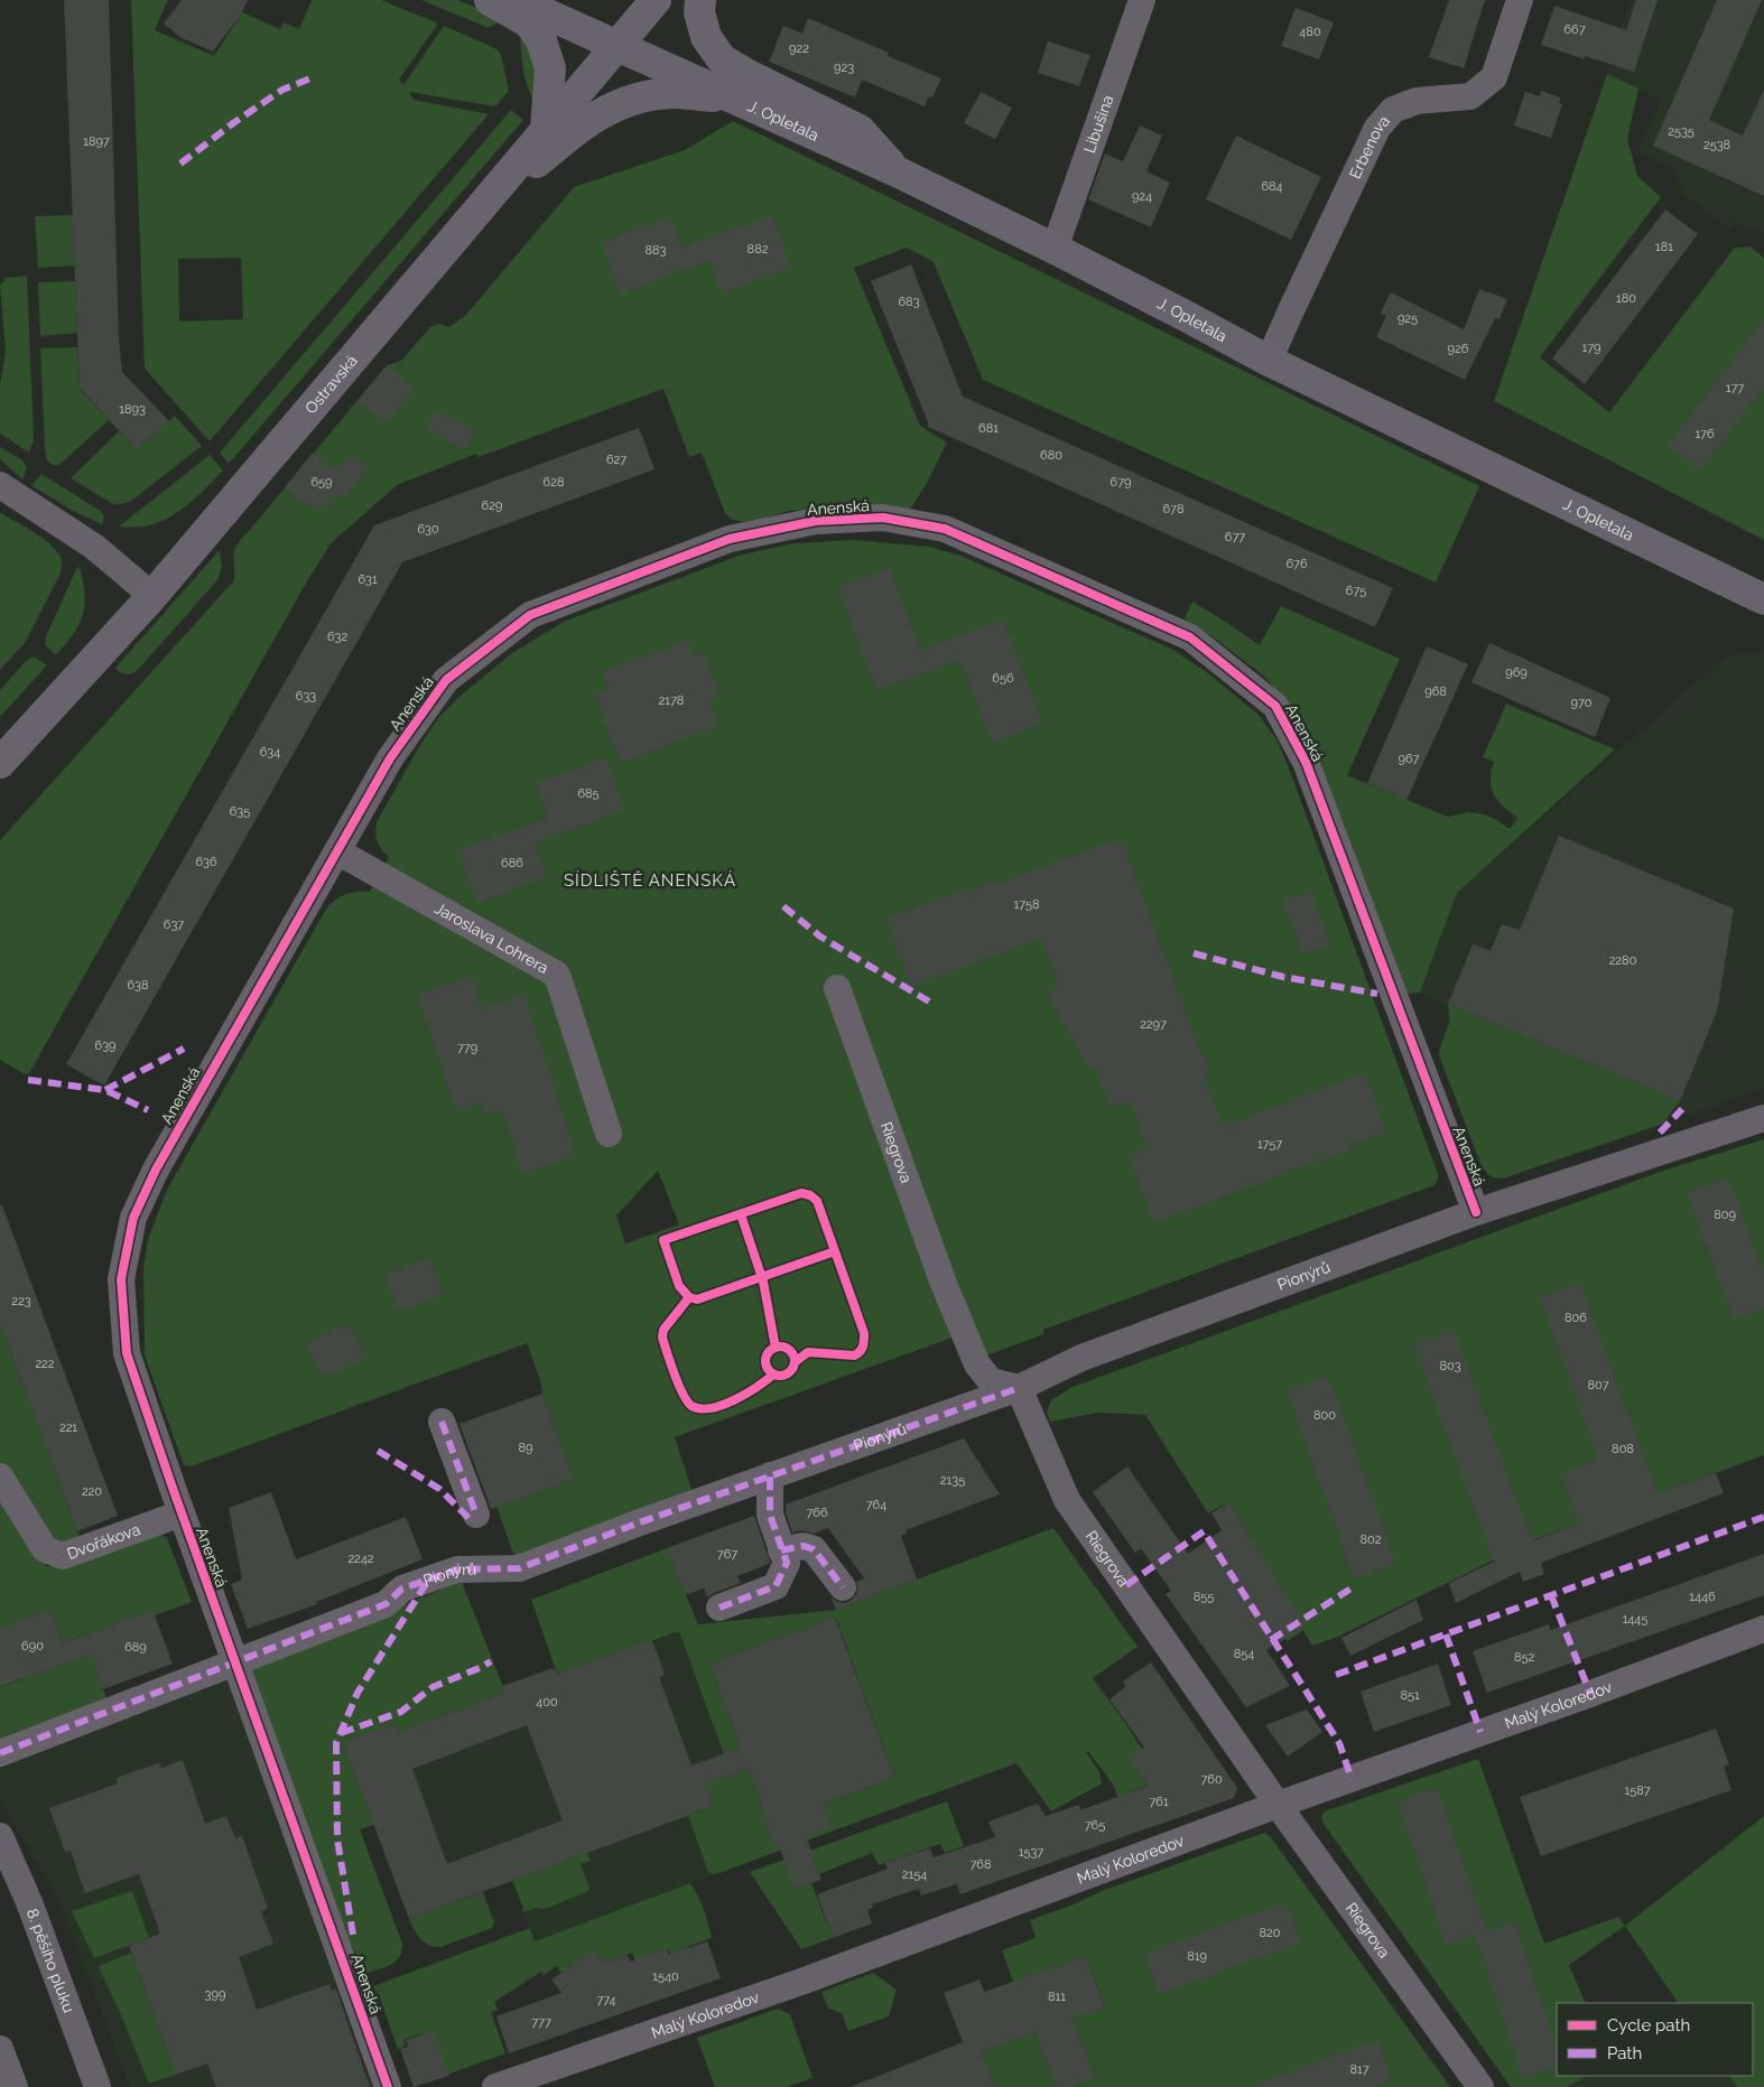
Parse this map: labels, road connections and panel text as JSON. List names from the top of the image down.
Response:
{
  "streets": {
    "main road": ["J. Opletala", "Ostravská"],
    "street": [
      "Libušina",
      "Erbenova",
      "Anenská",
      "Jaroslava Lohrera",
      "Riegrova",
      "Pionýrů",
      "Dvořákova",
      "Malý Koloredov",
      "8. pěšího pluku"
    ]
  },
  "crossings": [
    ["J. Opletala", "Libušina"],
    ["J. Opletala", "Erbenova"],
    ["J. Opletala", "Ostravská"],
    ["Anenská", "Jaroslava Lohrera"],
    ["Anenská", "Pionýrů"],
    ["Anenská", "Dvořákova"],
    ["Riegrova", "Pionýrů"],
    ["Riegrova", "Malý Koloredov"]
  ],
  "districts": ["SÍDLIŠTĚ ANENSKÁ"],
  "house_numbers": [
    "667",
    "480",
    "922",
    "923",
    "2535",
    "1897",
    "2538",
    "684",
    "924",
    "181",
    "882",
    "883",
    "180",
    "683",
    "925",
    "179",
    "926",
    "177",
    "1893",
    "681",
    "176",
    "680",
    "627",
    "659",
    "628",
    "679",
    "629",
    "678",
    "630",
    "677",
    "676",
    "631",
    "675",
    "632",
    "969",
    "656",
    "968",
    "633",
    "2178",
    "970",
    "634",
    "967",
    "685",
    "635",
    "636",
    "686",
    "1758",
    "637",
    "2280",
    "638",
    "2297",
    "639",
    "779",
    "1757",
    "809",
    "223",
    "806",
    "222",
    "803",
    "807",
    "800",
    "221",
    "89",
    "808",
    "2135",
    "220",
    "764",
    "766",
    "802",
    "767",
    "2242",
    "855",
    "1446",
    "1445",
    "690",
    "689",
    "854",
    "852",
    "851",
    "400",
    "760",
    "1587",
    "761",
    "765",
    "1537",
    "768",
    "2154",
    "820",
    "819",
    "1540",
    "399",
    "811",
    "774",
    "777",
    "817"
  ],
  "legend": ["Cycle path", "Path"]
}
